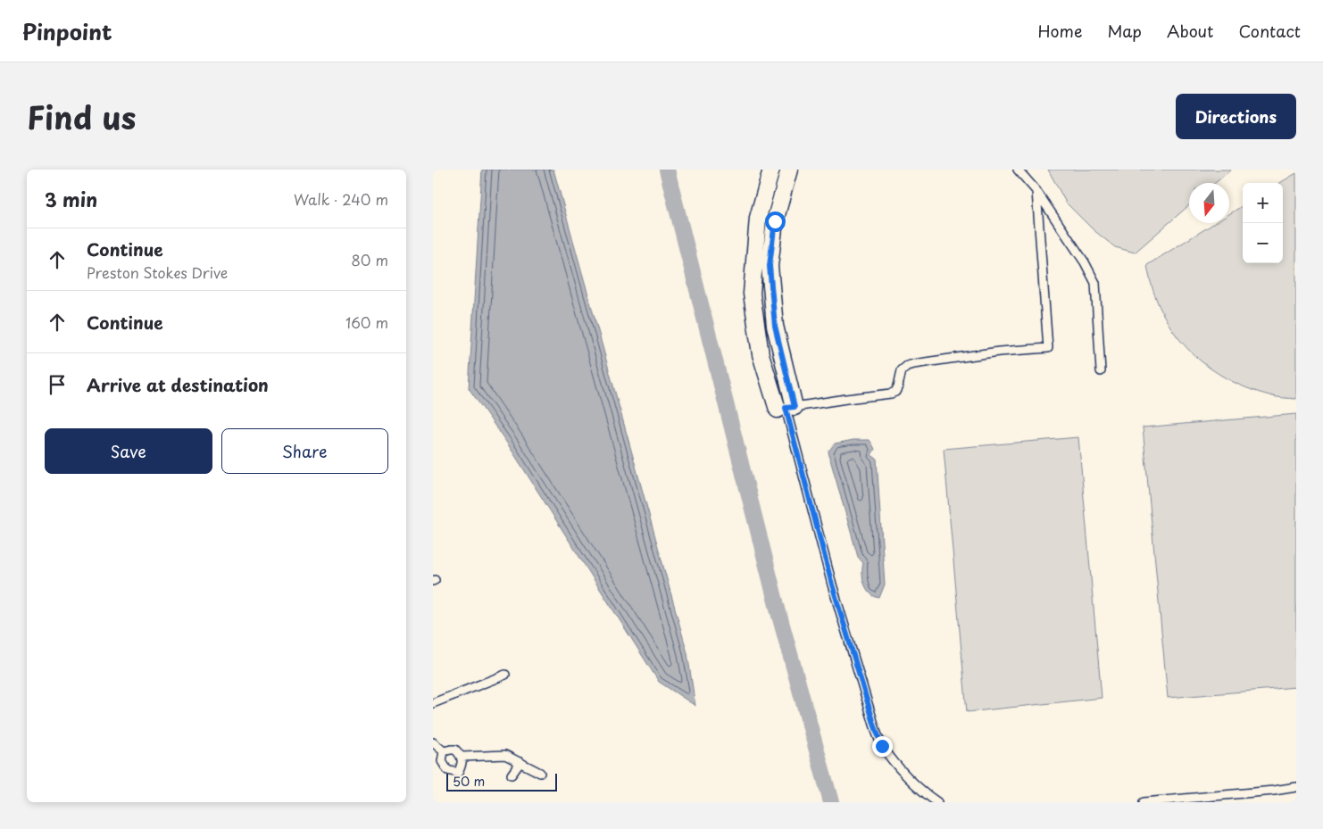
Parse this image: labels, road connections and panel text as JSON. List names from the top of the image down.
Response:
{
  "scale_bar": "50 m",
  "north": "bottom",
  "page": {
    "header": "Pinpoint",
    "nav": [
      "Home",
      "Map",
      "About",
      "Contact"
    ],
    "title": "Find us",
    "buttons": [
      "Directions",
      ["Save", "Share"]
    ],
    "heading": ["3 min", "Walk · 240 m"],
    "map_buttons": ["+", "−"],
    "list": [
      ["Continue", "Preston Stokes Drive", "80 m"],
      ["Continue", "160 m"],
      "Arrive at destination"
    ],
    "scale": "50 m"
  }
}
